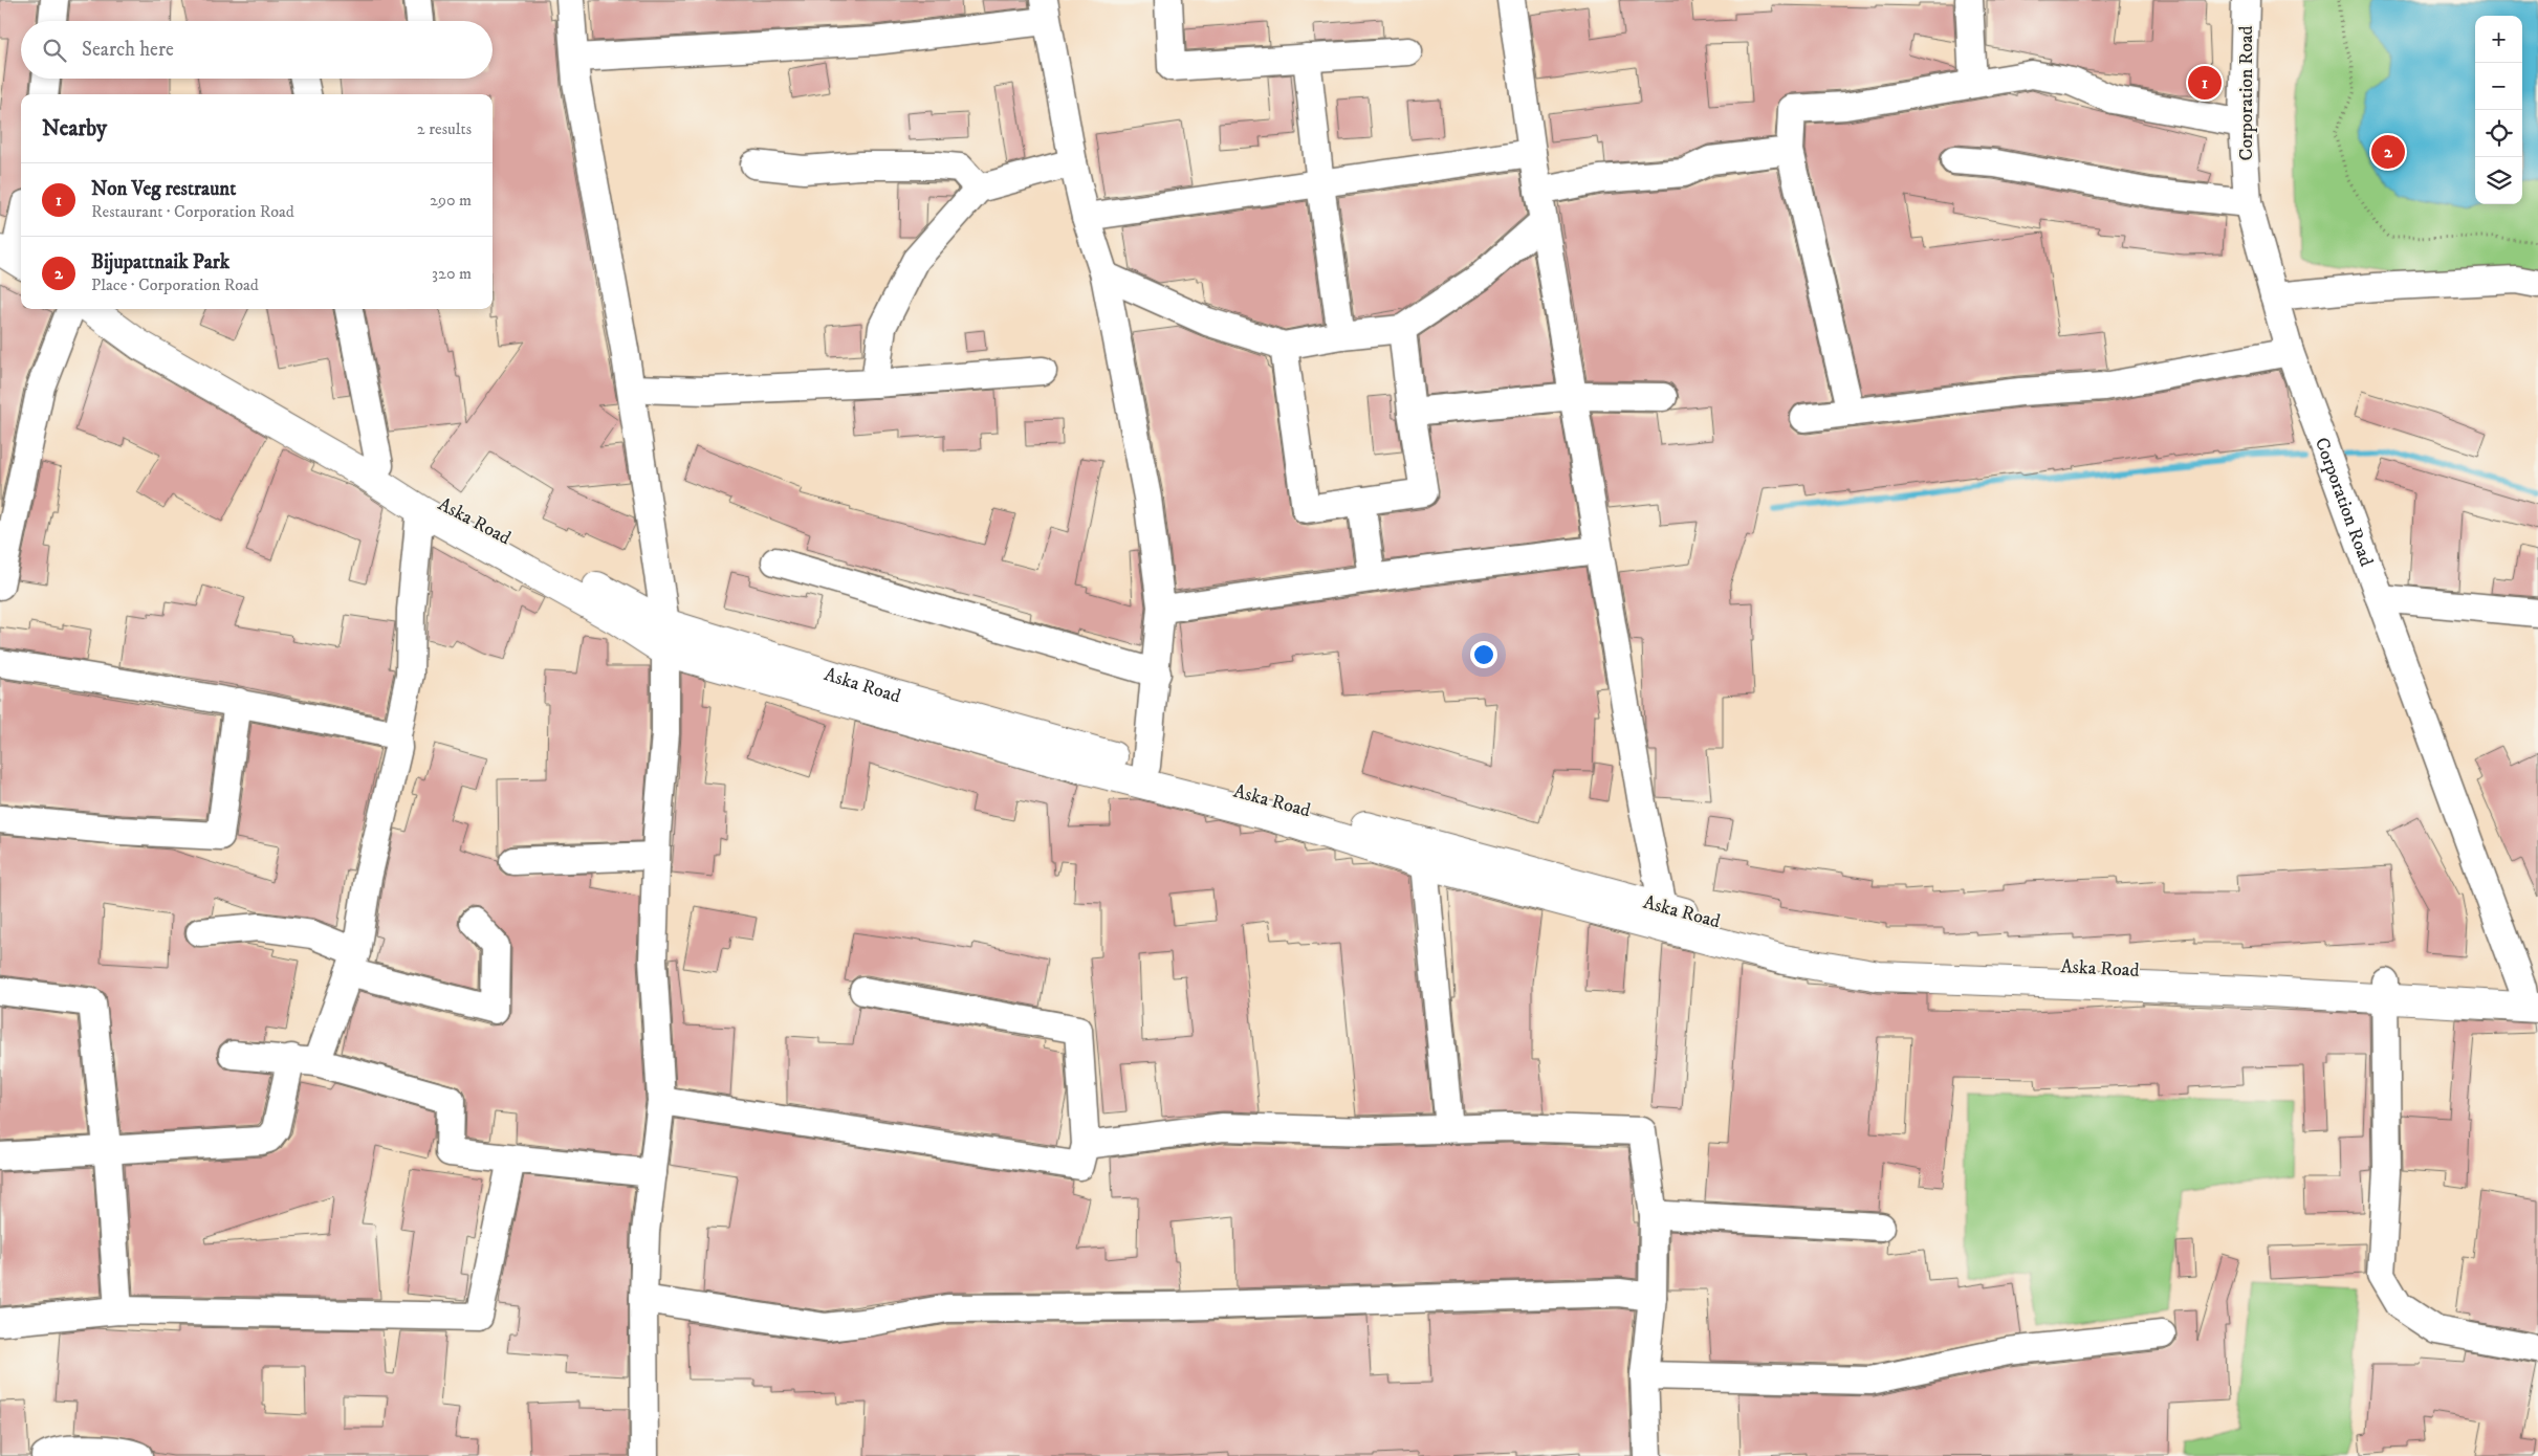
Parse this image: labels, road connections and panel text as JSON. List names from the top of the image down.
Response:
{
  "streets": {
    "highway": ["Aska Road"],
    "street": ["Corporation Road"]
  },
  "crossings": [
    ["Corporation Road", "Aska Road"]
  ],
  "page": {
    "map_buttons": ["+", "−"],
    "search": "Search here",
    "pins": ["1", "2"],
    "heading": ["Nearby", "2 results"],
    "list": [
      {
        "mark": "1",
        "name": "Non Veg restraunt",
        "note": "Restaurant · Corporation Road",
        "value": "290 m"
      },
      {
        "mark": "2",
        "name": "Bijupattnaik Park",
        "note": "Place · Corporation Road",
        "value": "320 m"
      }
    ]
  }
}
